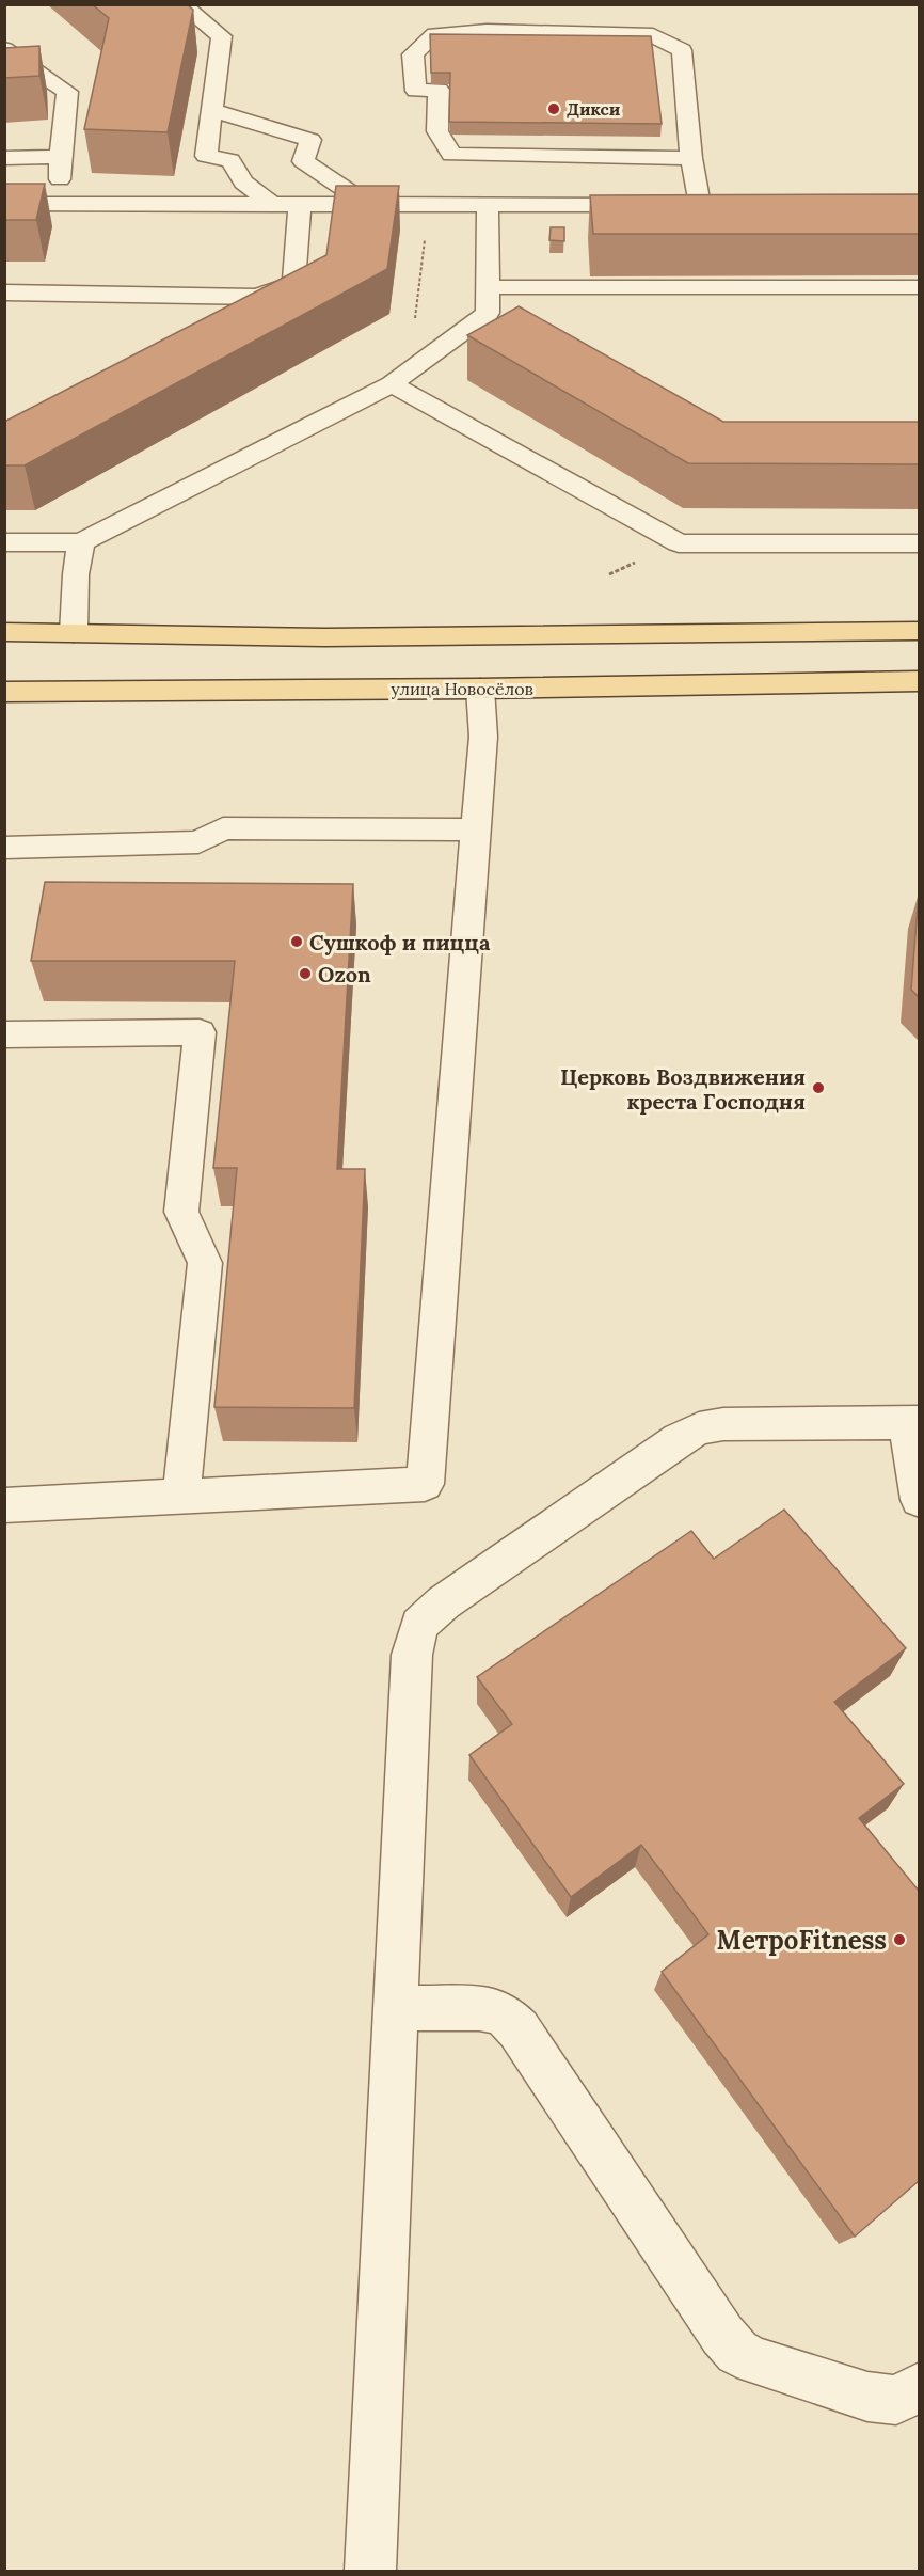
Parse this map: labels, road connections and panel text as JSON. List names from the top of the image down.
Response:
{
  "streets": {
    "main road": ["улица Новосёлов"]
  },
  "places": [
    "Дикси",
    "Сушкоф и пицца",
    "Ozon",
    "Церковь Воздвижения креста Господня",
    "МетроFitness"
  ]
}
